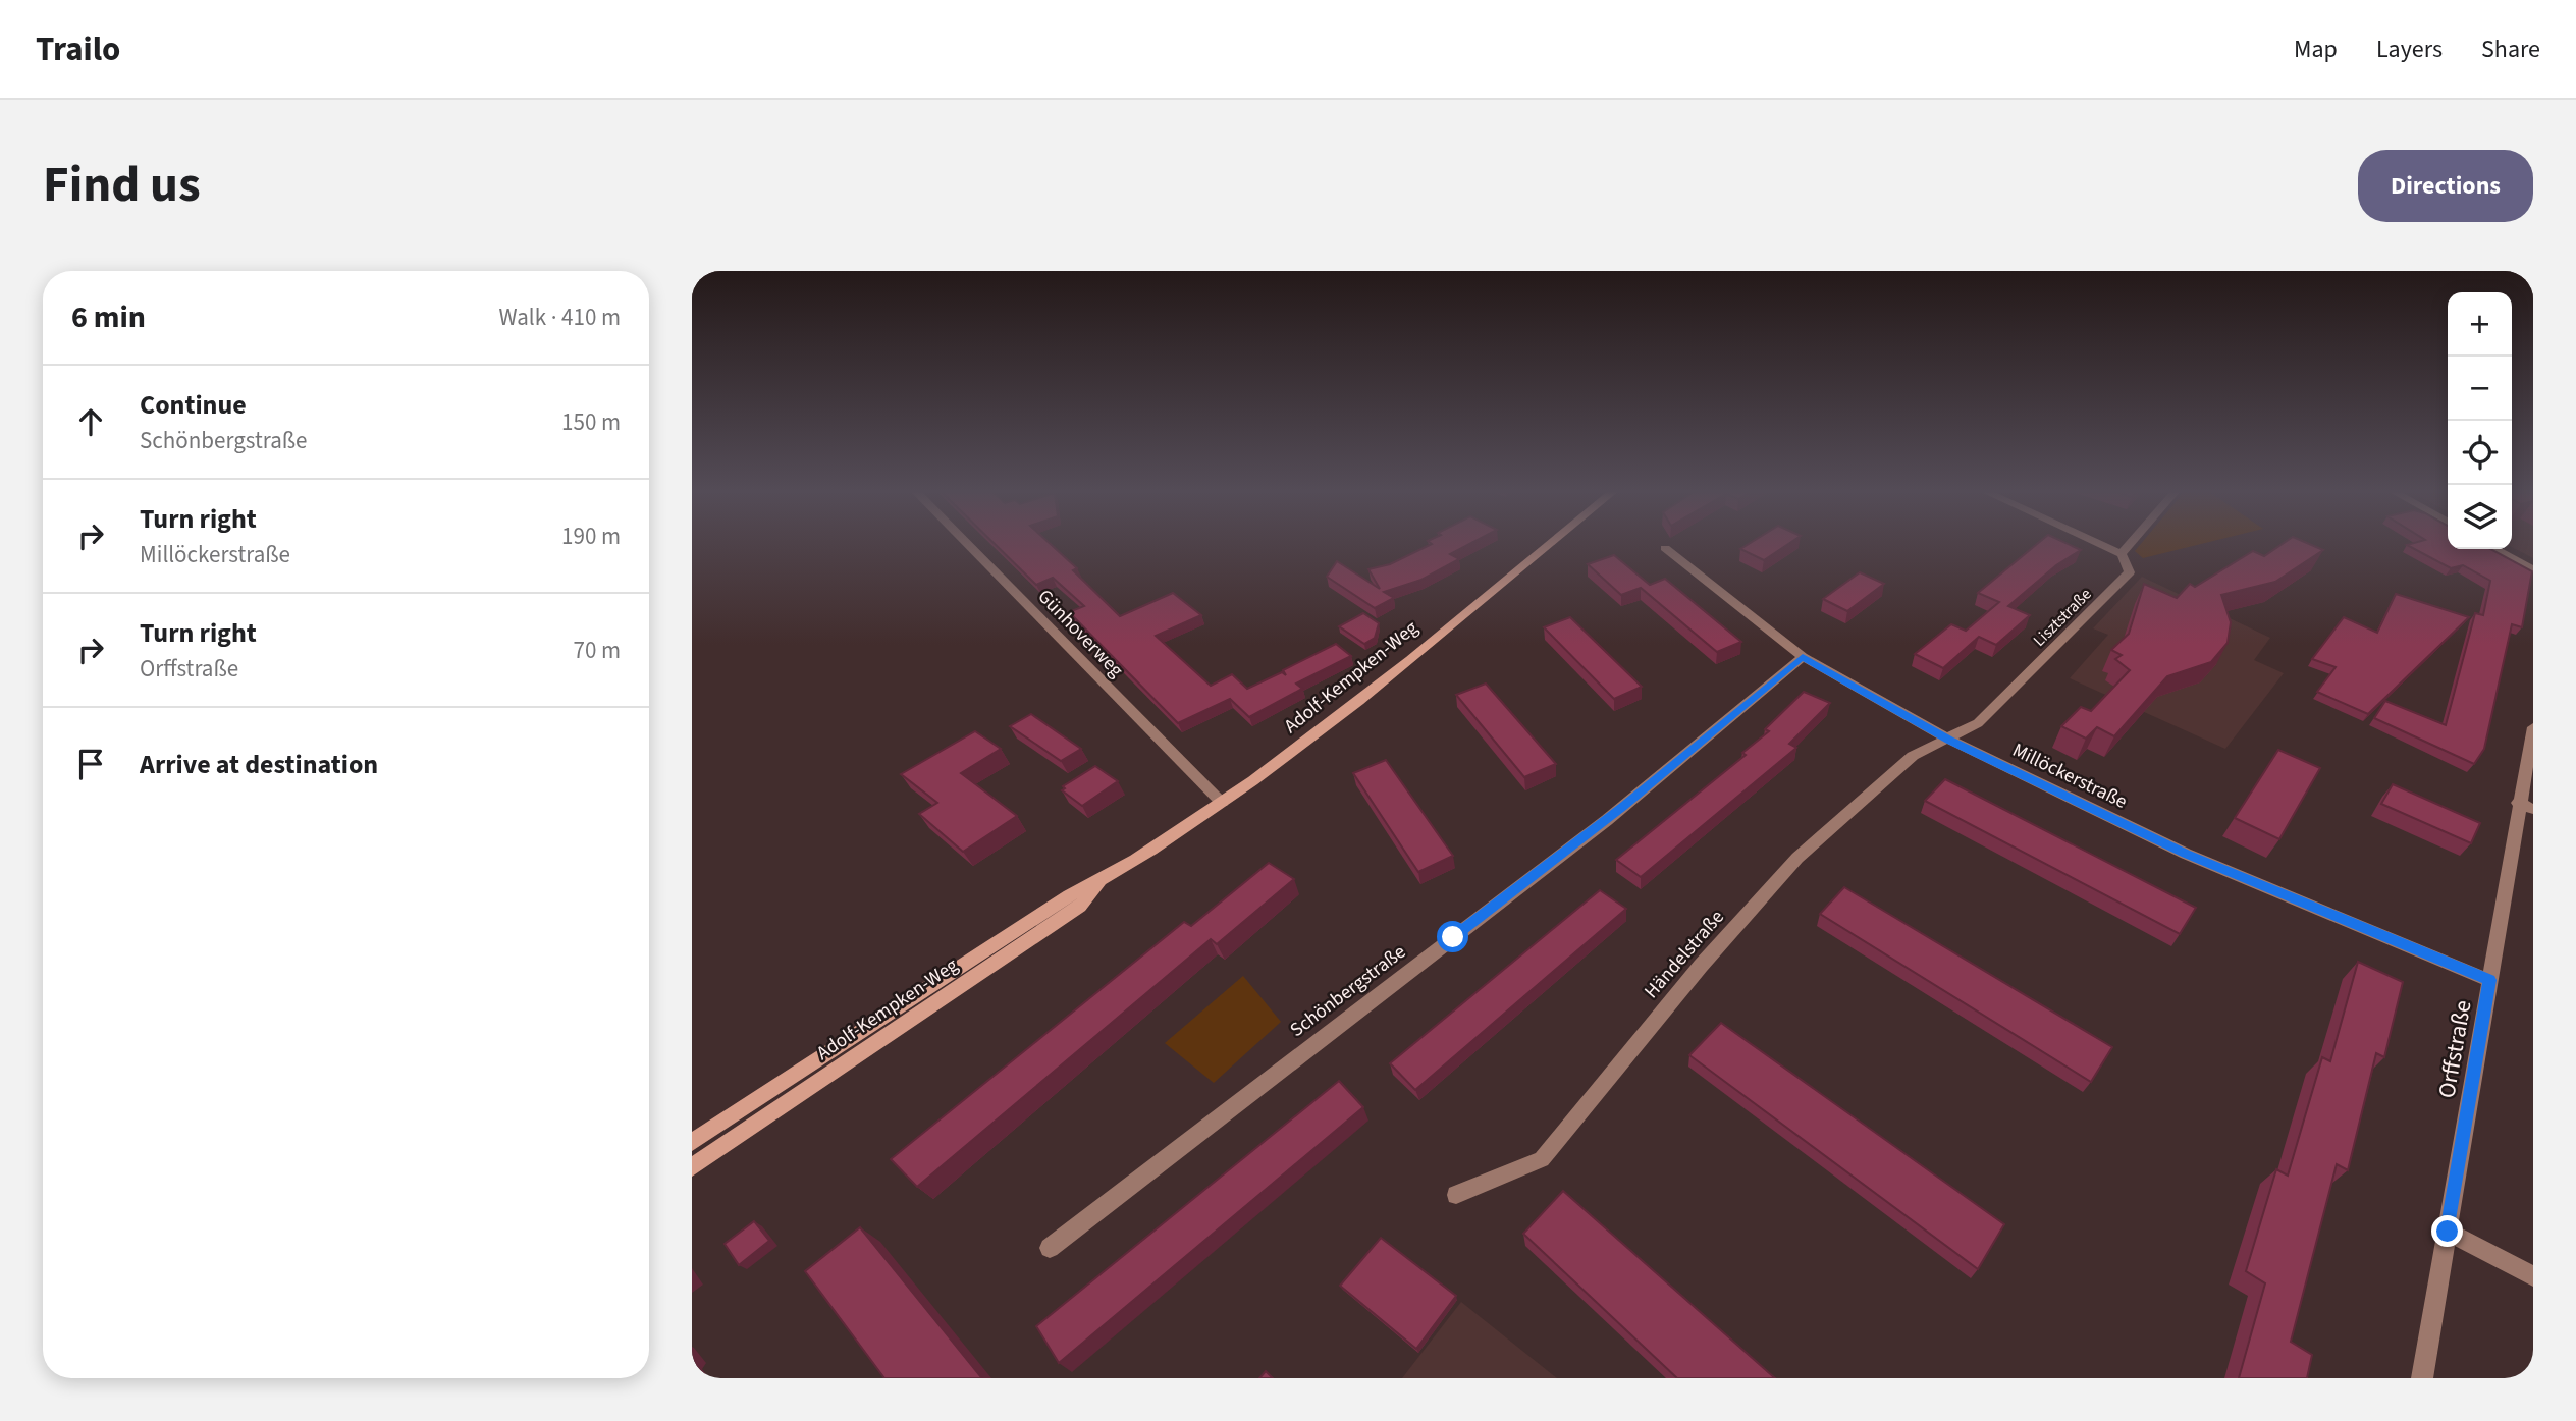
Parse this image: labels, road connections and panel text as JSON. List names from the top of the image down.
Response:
{
  "streets": {
    "main road": ["Adolf-Kempken-Weg"],
    "street": [
      "Lisztstraße",
      "Günhoverweg",
      "Millöckerstraße",
      "Händelstraße",
      "Schönbergstraße",
      "Orffstraße"
    ]
  },
  "crossings": [
    ["Lisztstraße", "Millöckerstraße"],
    ["Lisztstraße", "Händelstraße"],
    ["Günhoverweg", "Adolf-Kempken-Weg"],
    ["Millöckerstraße", "Händelstraße"],
    ["Millöckerstraße", "Schönbergstraße"],
    ["Millöckerstraße", "Orffstraße"]
  ],
  "page": {
    "header": "Trailo",
    "nav": ["Map", "Layers", "Share"],
    "title": "Find us",
    "buttons": "Directions",
    "heading": ["6 min", "Walk · 410 m"],
    "map_buttons": ["+", "−"],
    "list": [
      ["Continue", "Schönbergstraße", "150 m"],
      ["Turn right", "Millöckerstraße", "190 m"],
      ["Turn right", "Orffstraße", "70 m"],
      "Arrive at destination"
    ]
  }
}
